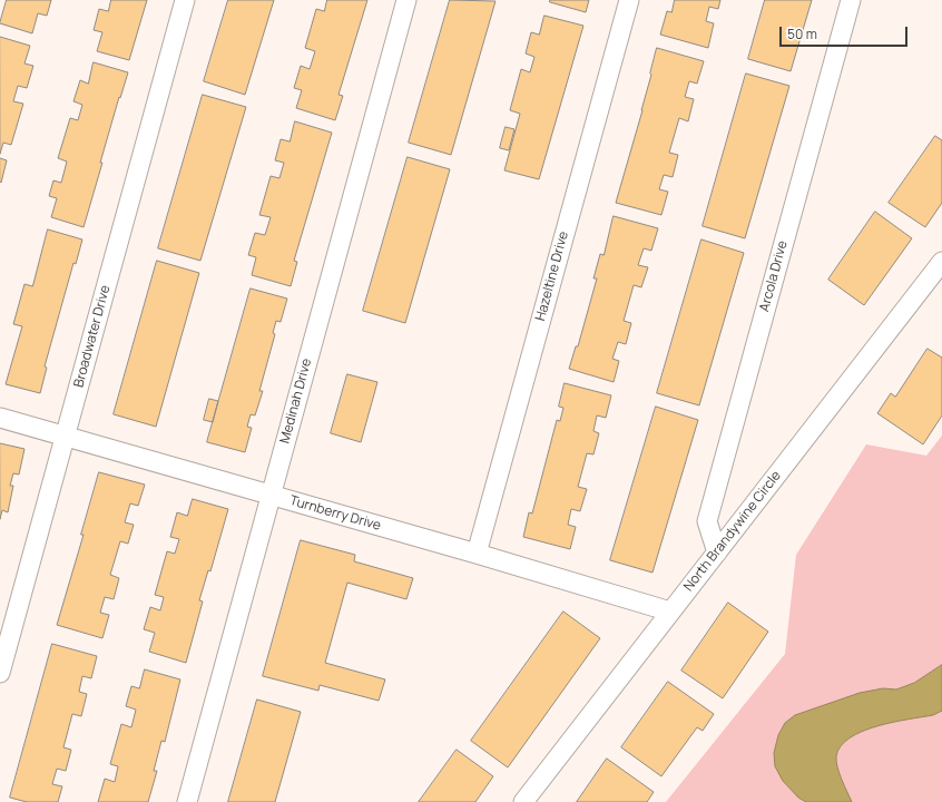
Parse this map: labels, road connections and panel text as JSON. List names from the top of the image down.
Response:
{
  "streets": {
    "street": [
      "Hazeltine Drive",
      "Arcola Drive",
      "Broadwater Drive",
      "Medinah Drive",
      "Turnberry Drive",
      "North Brandywine Circle"
    ]
  },
  "crossings": [
    ["Hazeltine Drive", "Turnberry Drive"],
    ["Arcola Drive", "North Brandywine Circle"],
    ["Broadwater Drive", "Turnberry Drive"],
    ["Medinah Drive", "Turnberry Drive"],
    ["Turnberry Drive", "North Brandywine Circle"]
  ],
  "scale_bar": "50 m"
}
